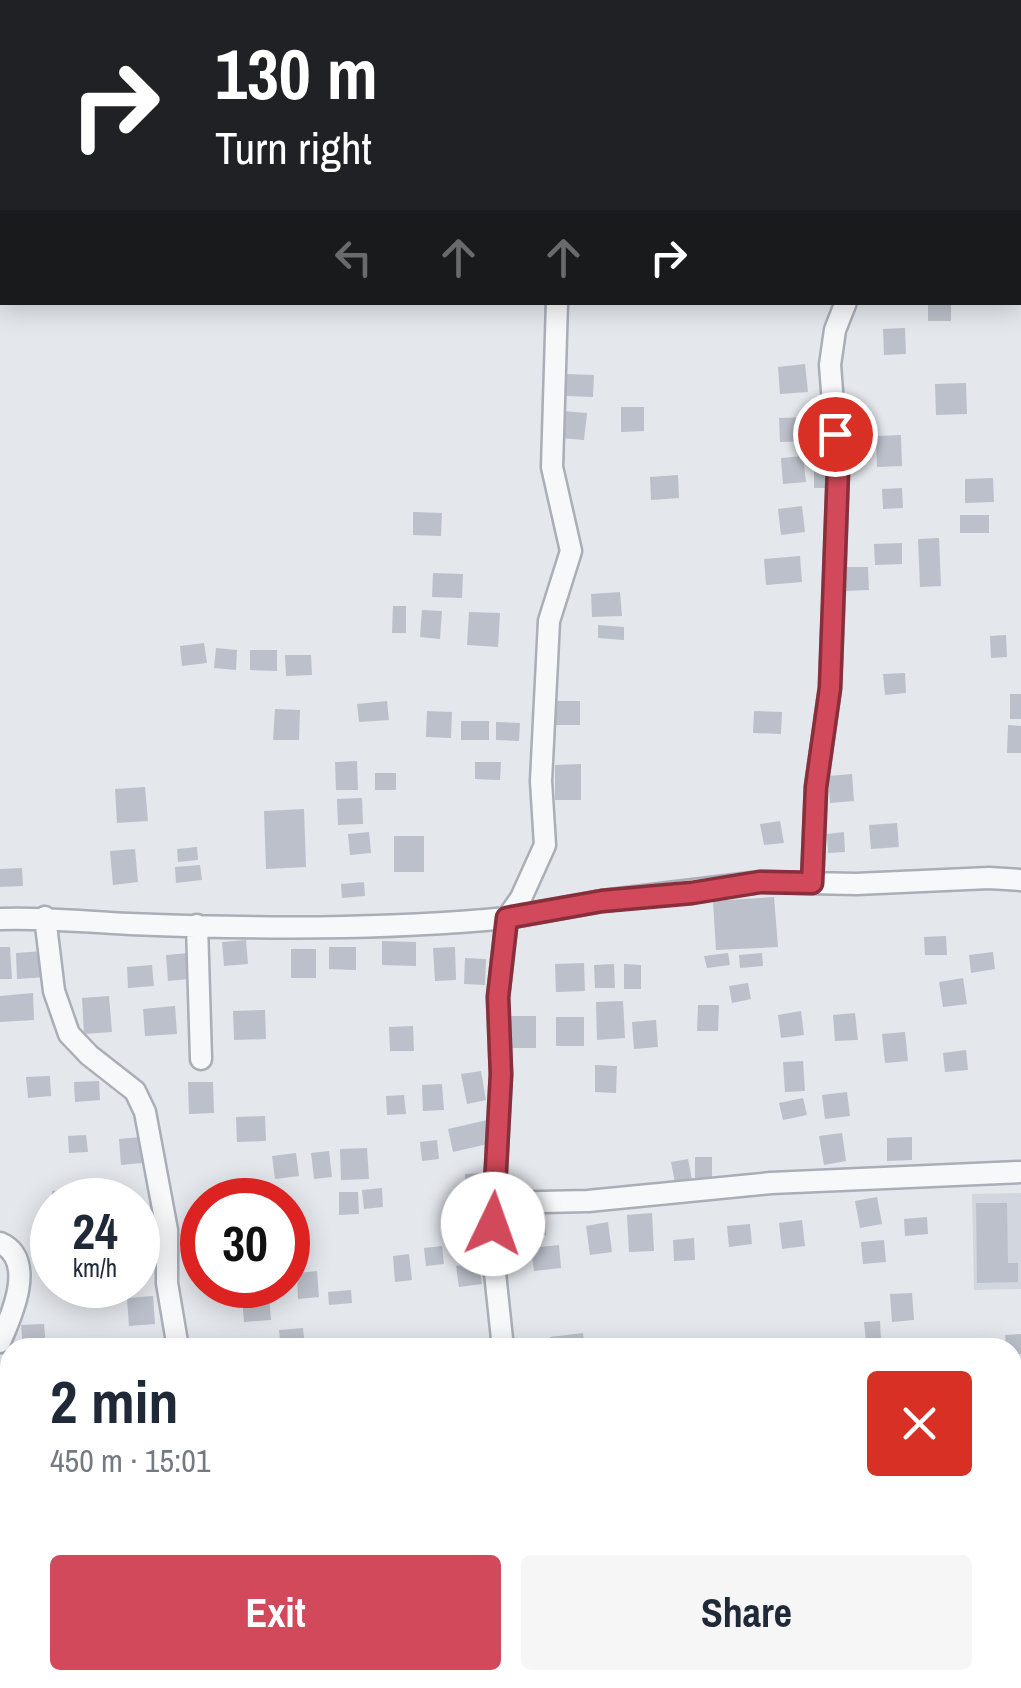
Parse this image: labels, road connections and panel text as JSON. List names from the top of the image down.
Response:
{
  "page": {
    "turn": ["130 m", "Turn right"],
    "speed": "24 km/h",
    "limit": "30",
    "heading": ["2 min", "450 m · 15:01"],
    "buttons": ["Exit", "Share"]
  }
}
